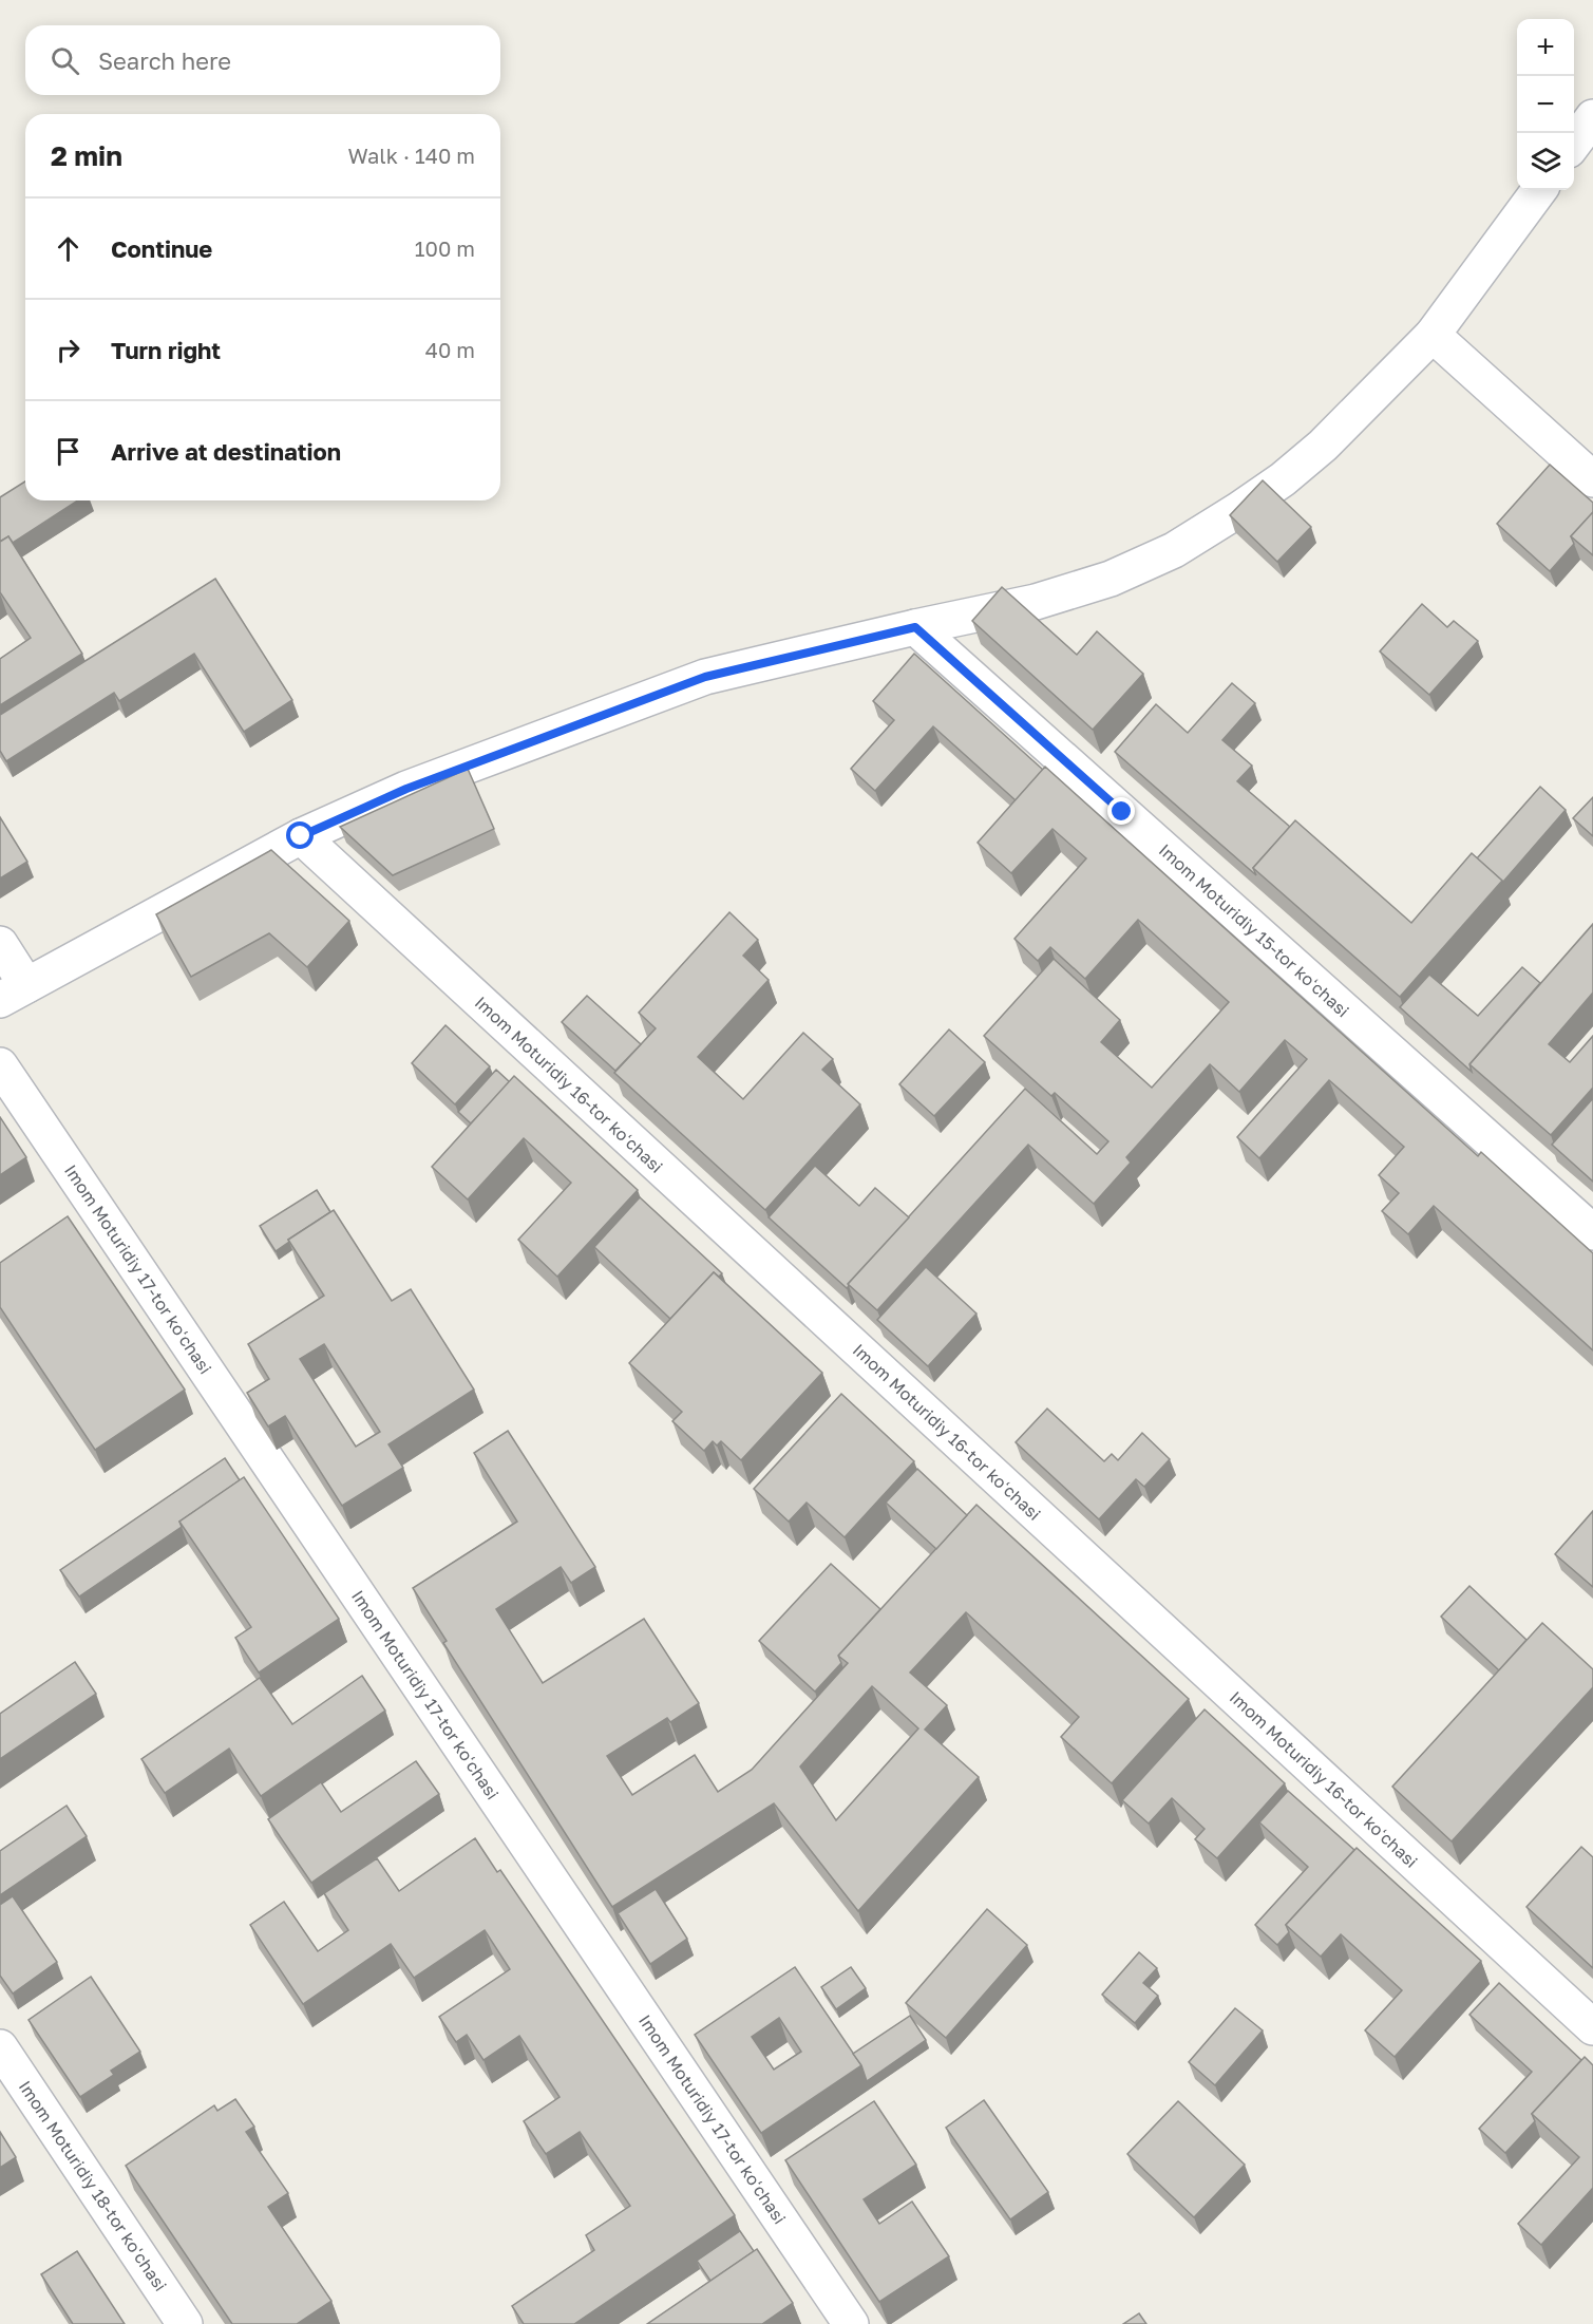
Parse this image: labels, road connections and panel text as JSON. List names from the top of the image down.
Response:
{
  "streets": {
    "street": [
      "Imom Moturidiy 15-tor koʻchasi",
      "Imom Moturidiy 16-tor koʻchasi",
      "Imom Moturidiy 17-tor koʻchasi",
      "Imom Moturidiy 18-tor koʻchasi"
    ]
  },
  "page": {
    "map_buttons": ["+", "−"],
    "search": "Search here",
    "heading": ["2 min", "Walk · 140 m"],
    "list": [
      ["Continue", "100 m"],
      ["Turn right", "40 m"],
      "Arrive at destination"
    ]
  }
}
